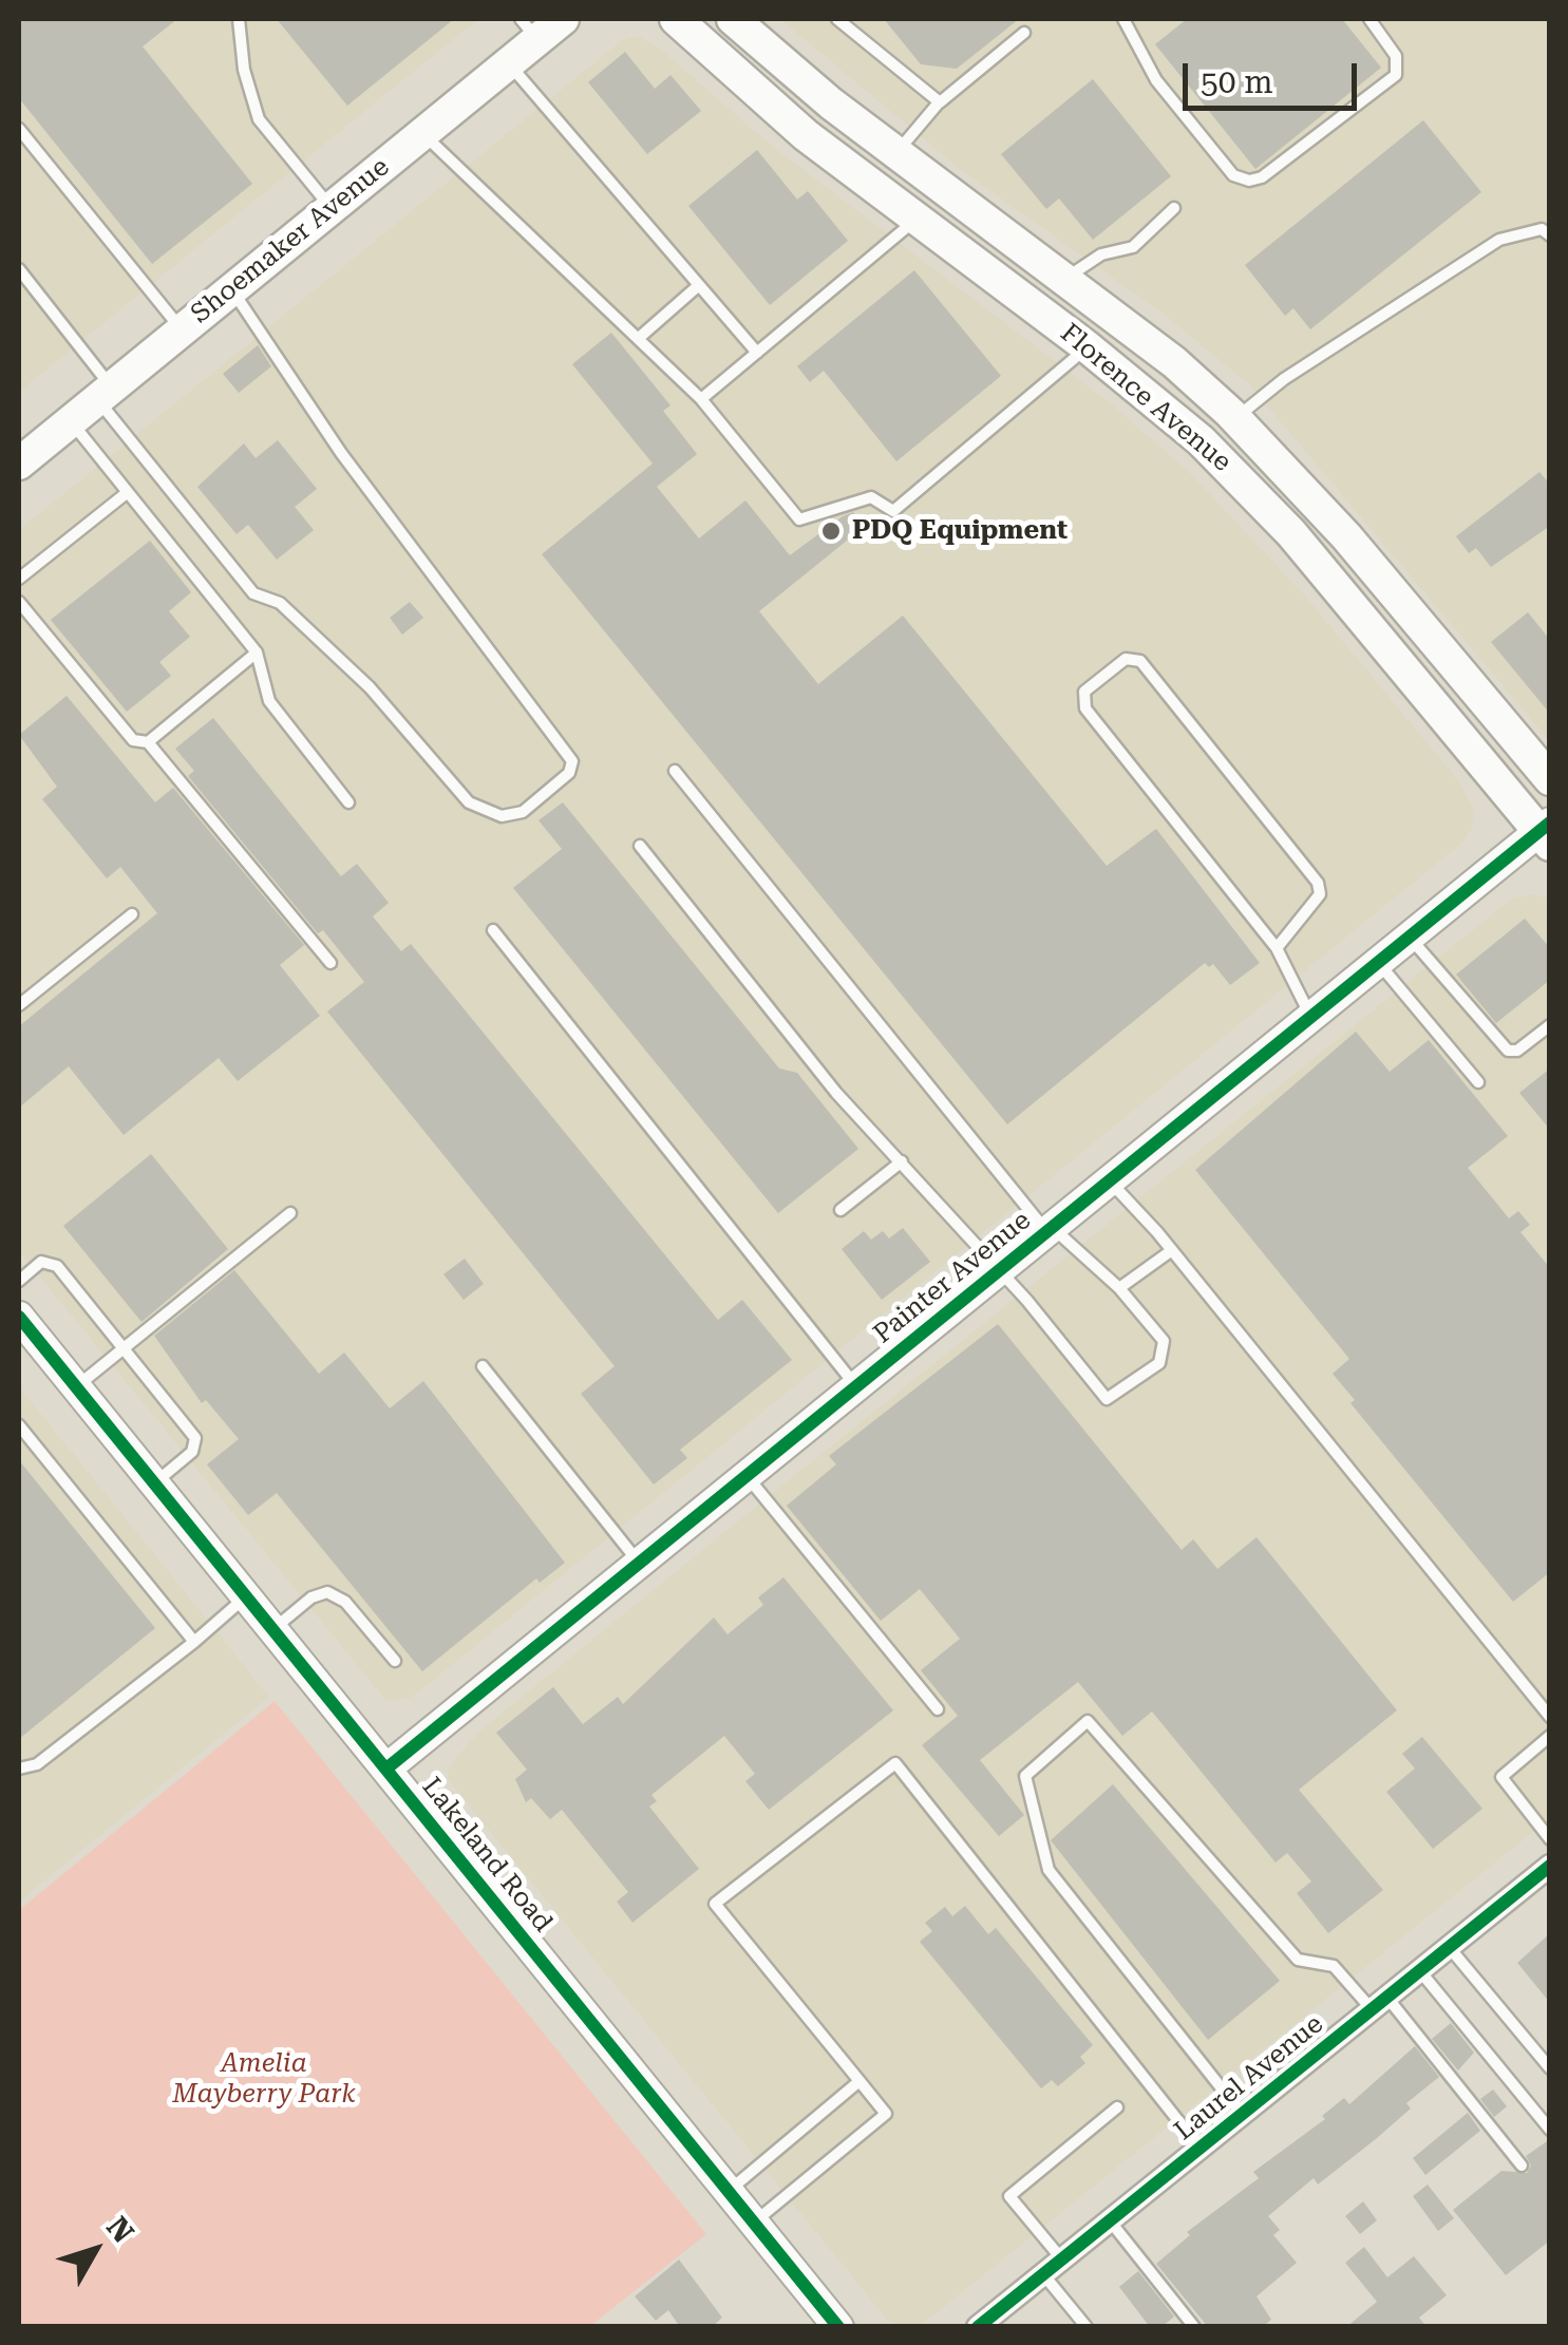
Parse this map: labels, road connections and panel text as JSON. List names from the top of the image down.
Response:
{
  "streets": {
    "main road": ["Shoemaker Avenue", "Florence Avenue"],
    "street": ["Painter Avenue", "Lakeland Road", "Laurel Avenue"]
  },
  "crossings": [
    ["Florence Avenue", "Painter Avenue"],
    ["Painter Avenue", "Lakeland Road"]
  ],
  "parks": ["Amelia Mayberry Park"],
  "places": ["PDQ Equipment"],
  "scale_bar": "50 m",
  "north": "top right"
}
